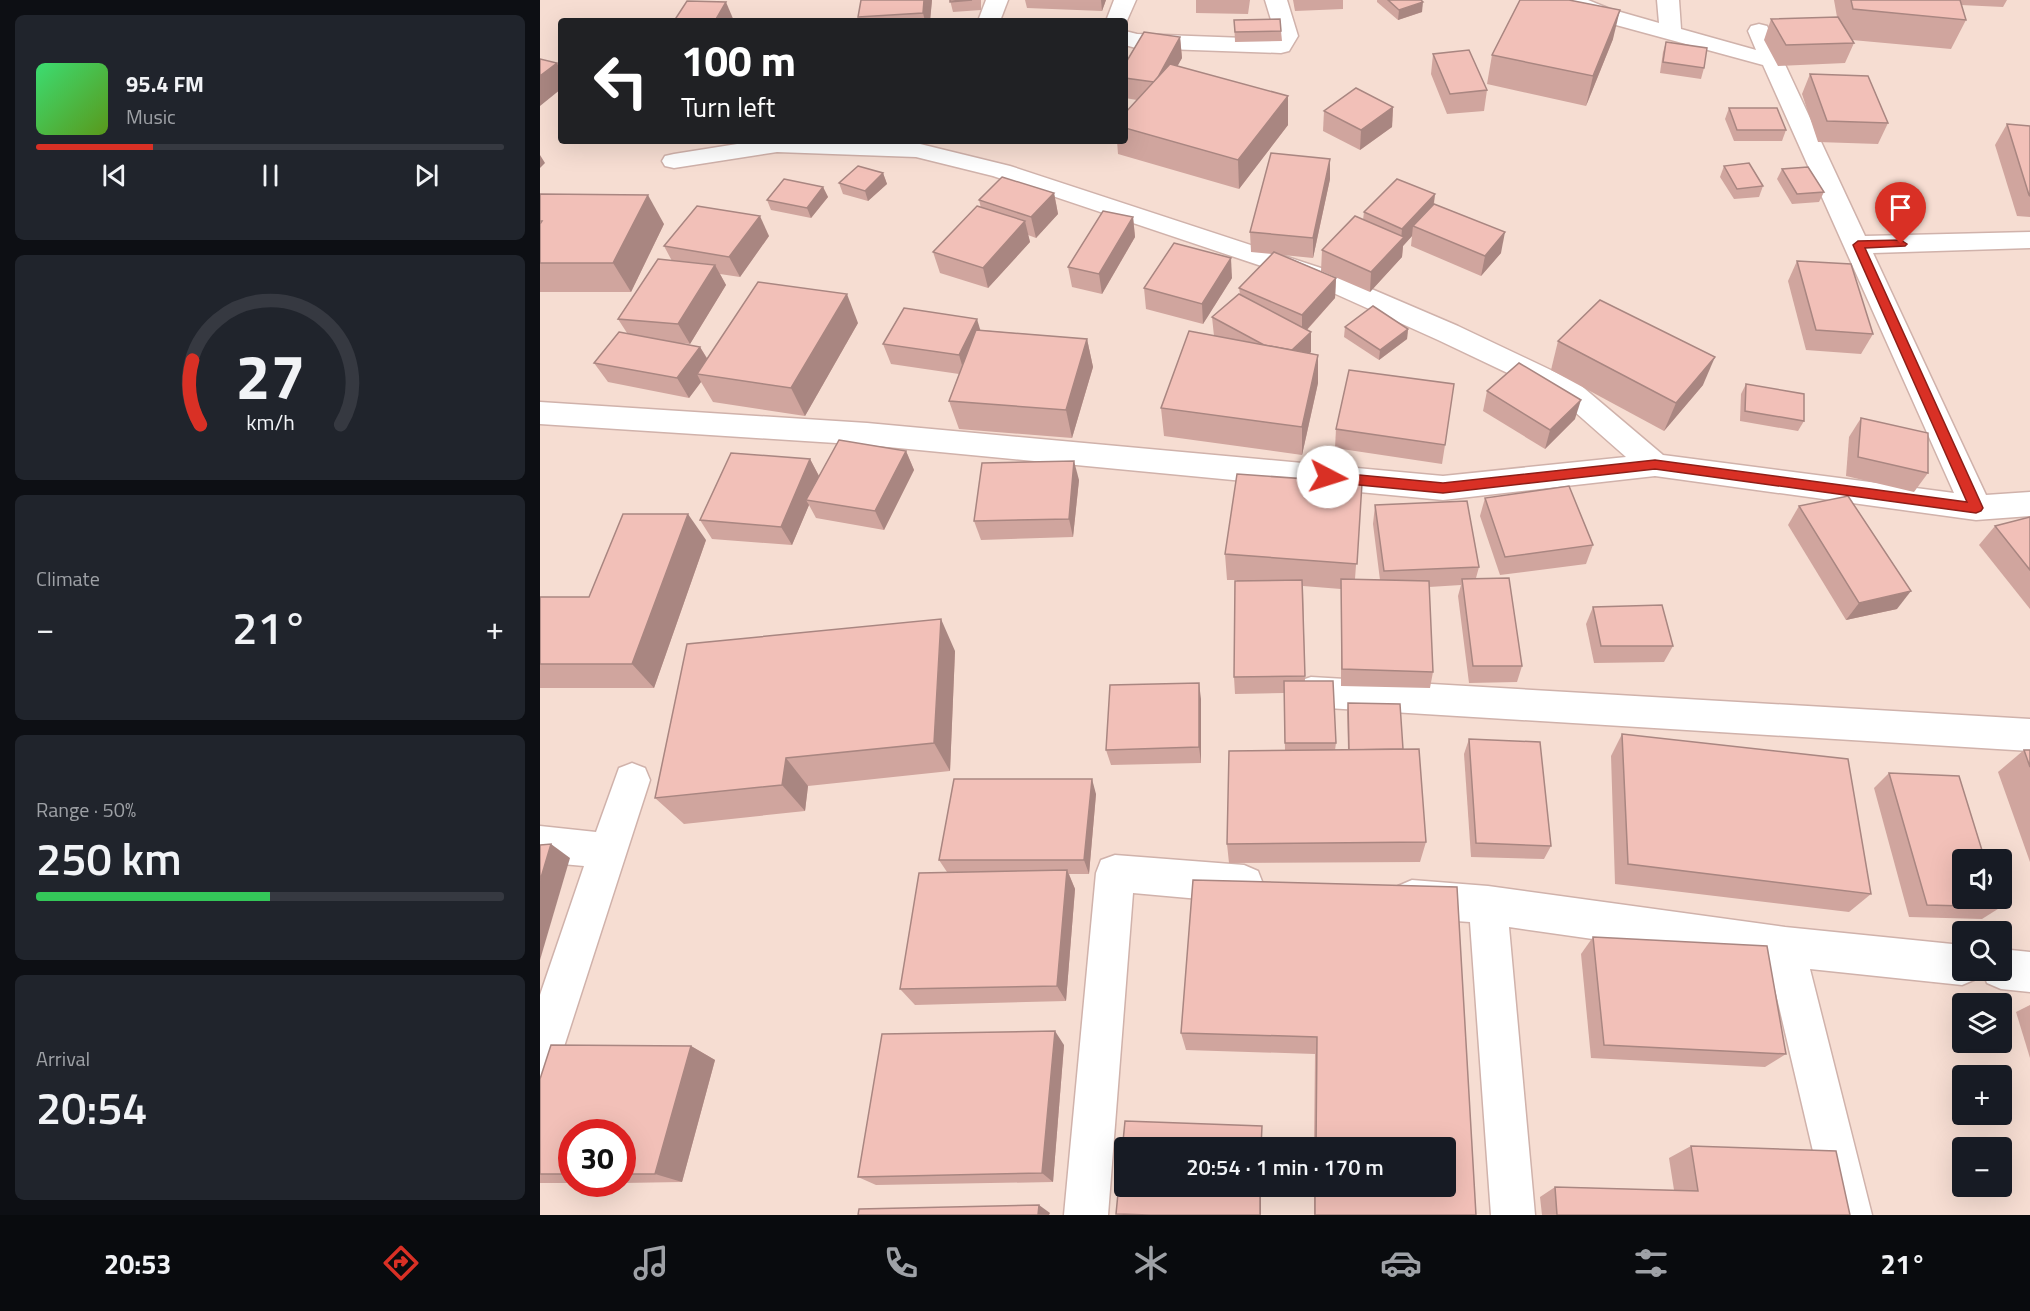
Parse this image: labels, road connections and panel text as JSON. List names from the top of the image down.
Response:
{
  "page": {
    "turn": ["100 m", "Turn left"],
    "song": ["95.4 FM", "Music"],
    "tile": [
      "Climate",
      ["Range · 50%", "250 km"],
      ["Arrival", "20:54"]
    ],
    "heat": ["−", "21°", "+"],
    "map_buttons": ["+", "−"],
    "limit": "30",
    "trip": "20:54 · 1 min · 170 m",
    "tabs": ["20:53", "21°"],
    "gauge": ["27", "km/h"]
  }
}
